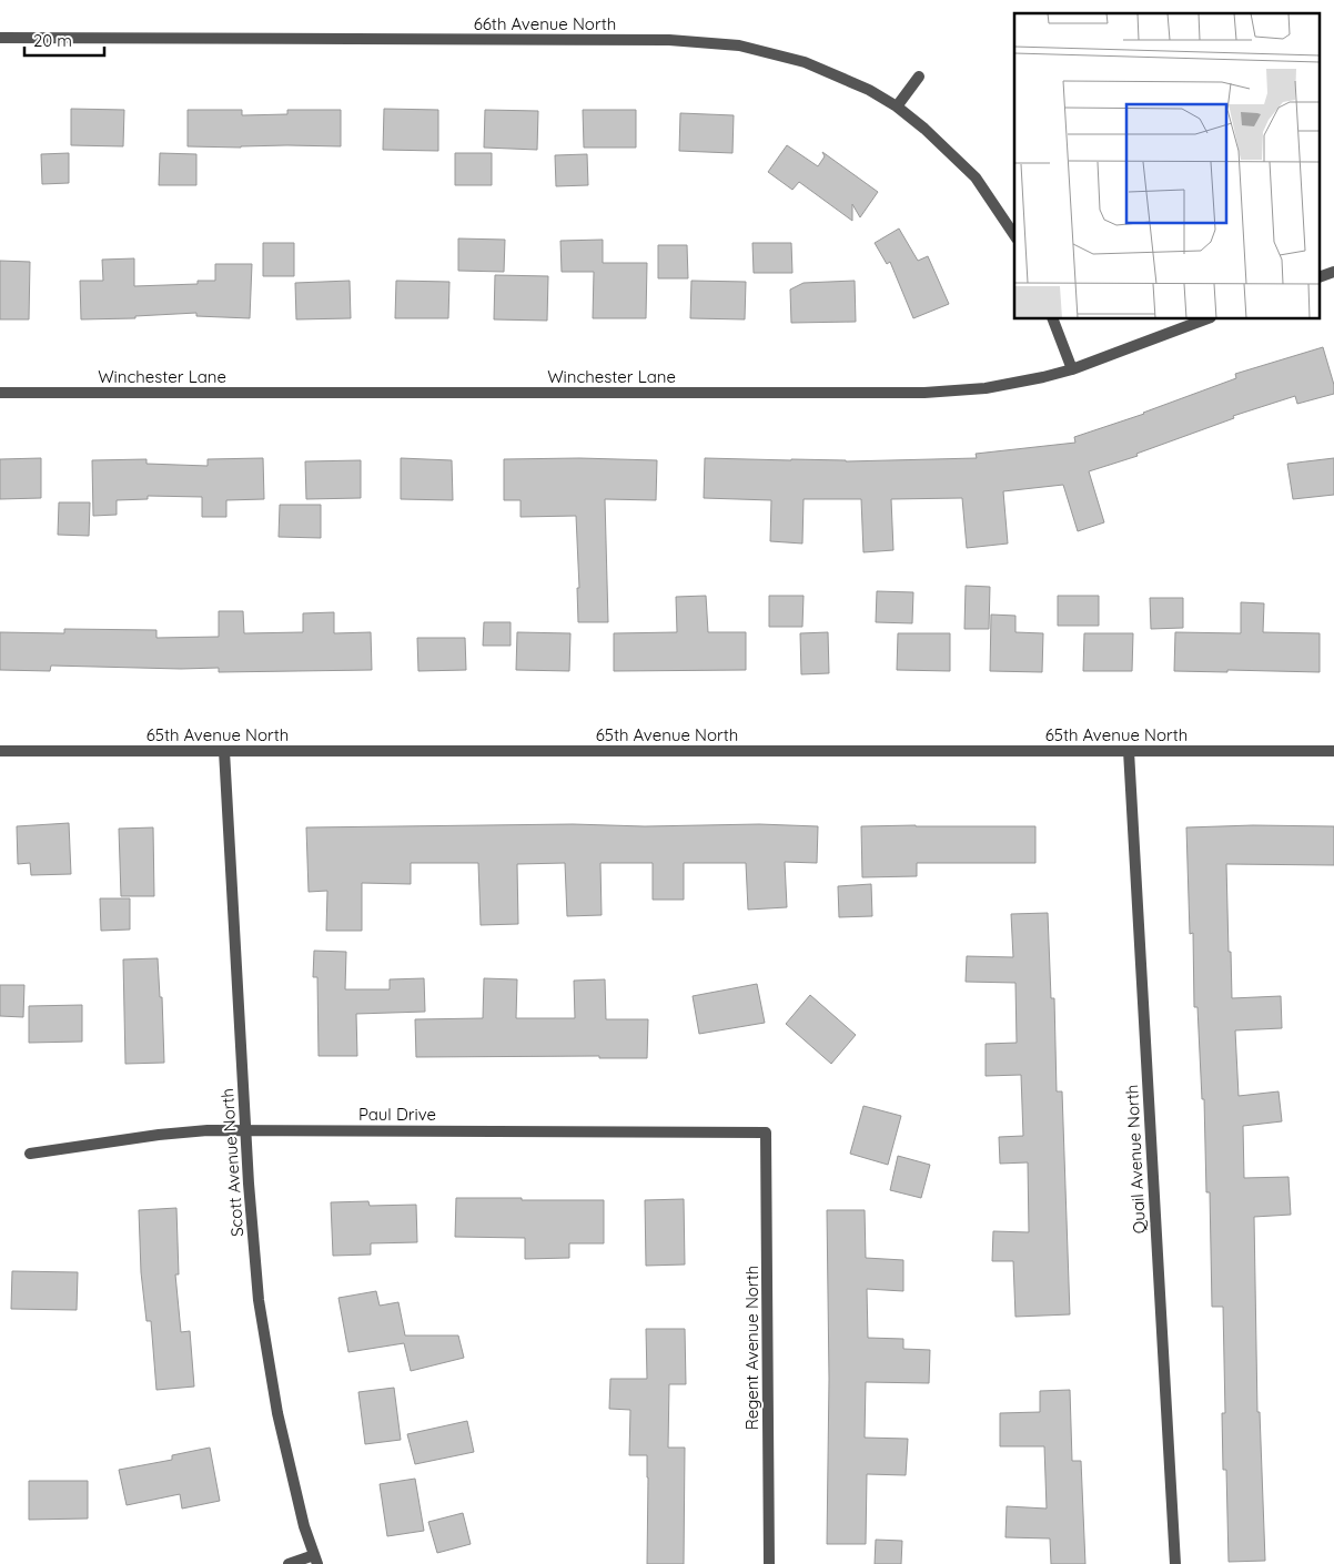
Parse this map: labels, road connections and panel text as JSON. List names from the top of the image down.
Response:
{
  "streets": {
    "street": [
      "66th Avenue North",
      "Winchester Lane",
      "65th Avenue North",
      "Paul Drive",
      "Quail Avenue North",
      "Scott Avenue North",
      "Regent Avenue North"
    ]
  },
  "crossings": [
    ["65th Avenue North", "Quail Avenue North"],
    ["65th Avenue North", "Scott Avenue North"],
    ["Paul Drive", "Scott Avenue North"],
    ["Paul Drive", "Regent Avenue North"]
  ],
  "scale_bar": "20 m"
}
